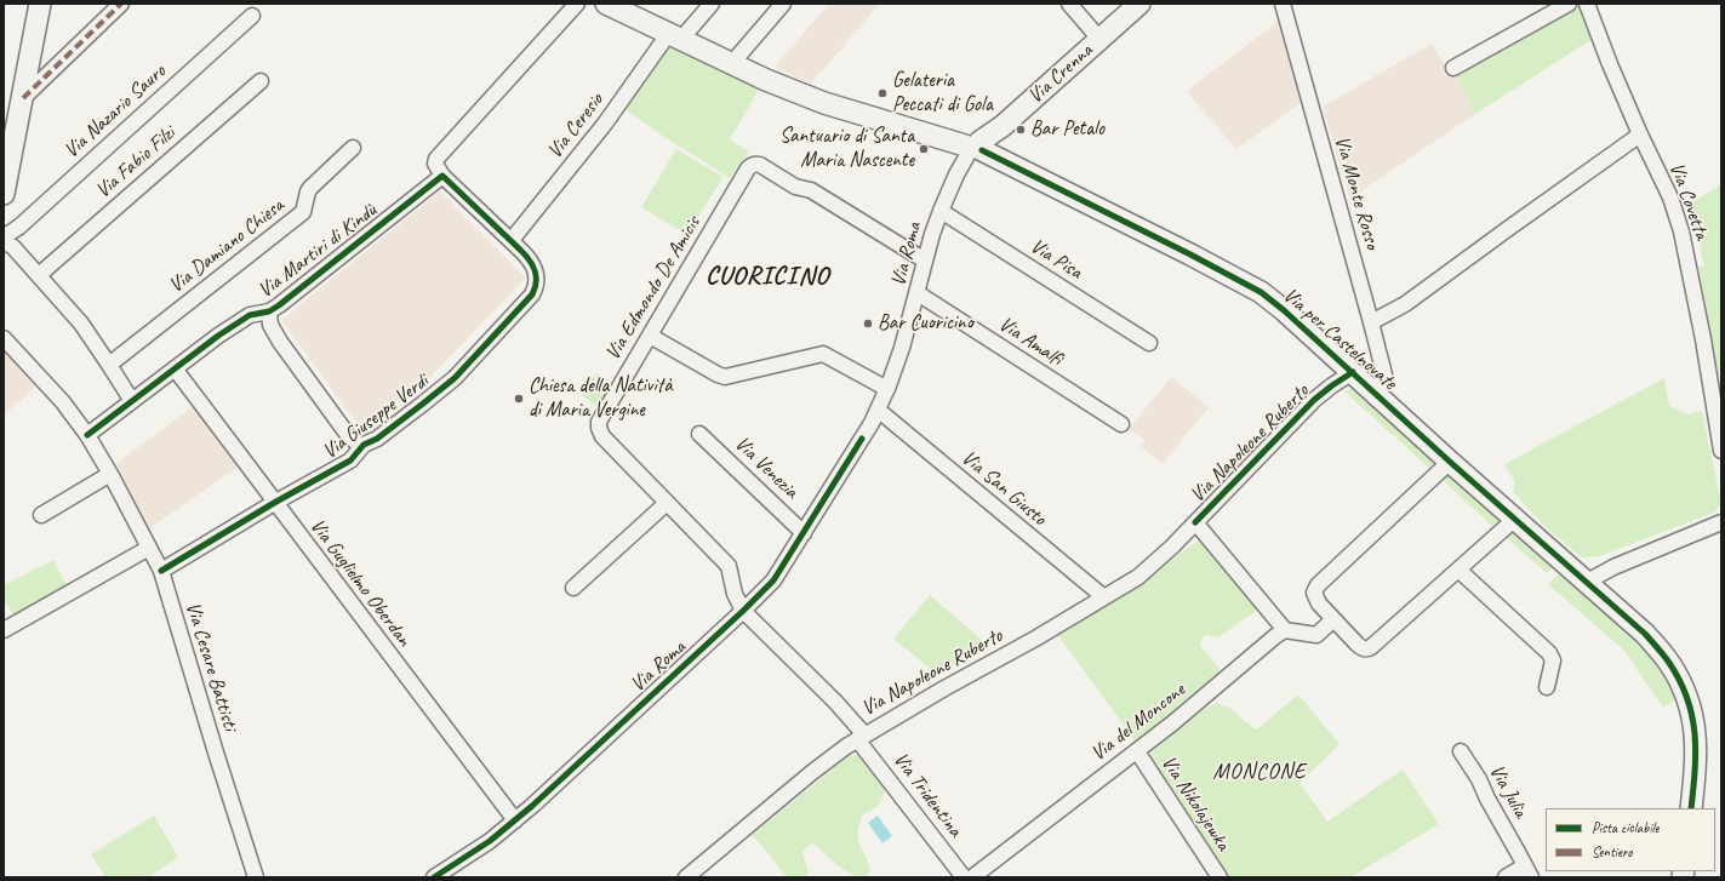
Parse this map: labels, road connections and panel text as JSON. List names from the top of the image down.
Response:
{
  "streets": {
    "street": [
      "Via Crenna",
      "Via Nazario Sauro",
      "Via Ceresio",
      "Via Fabio Filzi",
      "Via Monte Rosso",
      "Via Covetta",
      "Via Damiano Chiesa",
      "Via Martiri di Kindù",
      "Via Roma",
      "Via Pisa",
      "Via Edmondo De Amicis",
      "Via per Castelnovate",
      "Via Amalfi",
      "Via Giuseppe Verdi",
      "Via Napoleone Ruberto",
      "Via Venezia",
      "Via San Giusto",
      "Via Guglielmo Oberdan",
      "Via Cesare Battisti",
      "Via del Moncone",
      "Via Julia",
      "Via Tridentina",
      "Via Nikolajewka"
    ]
  },
  "crossings": [
    ["Via Crenna", "Via Roma"],
    ["Via Crenna", "Via per Castelnovate"],
    ["Via Ceresio", "Via per Castelnovate"],
    ["Via Ceresio", "Via Giuseppe Verdi"],
    ["Via Monte Rosso", "Via per Castelnovate"],
    ["Via Martiri di Kindù", "Via Giuseppe Verdi"],
    ["Via Martiri di Kindù", "Via Guglielmo Oberdan"],
    ["Via Martiri di Kindù", "Via Cesare Battisti"],
    ["Via Roma", "Via Pisa"],
    ["Via Roma", "Via Edmondo De Amicis"],
    ["Via Roma", "Via per Castelnovate"],
    ["Via Roma", "Via Amalfi"],
    ["Via Roma", "Via Venezia"],
    ["Via Roma", "Via San Giusto"],
    ["Via Roma", "Via Guglielmo Oberdan"],
    ["Via Edmondo De Amicis", "Via Napoleone Ruberto"],
    ["Via Edmondo De Amicis", "Via Tridentina"],
    ["Via per Castelnovate", "Via Napoleone Ruberto"],
    ["Via Giuseppe Verdi", "Via Guglielmo Oberdan"],
    ["Via Giuseppe Verdi", "Via Cesare Battisti"],
    ["Via Napoleone Ruberto", "Via San Giusto"],
    ["Via Napoleone Ruberto", "Via Tridentina"],
    ["Via del Moncone", "Via Nikolajewka"]
  ],
  "districts": ["CUORICINO", "MONCONE"],
  "places": [
    "Gelateria Peccati di Gola",
    "Bar Petalo",
    "Santuario di Santa Maria Nascente",
    "Bar Cuoricino",
    "Chiesa della Natività di Maria Vergine"
  ],
  "legend": ["Pista ciclabile", "Sentiero"]
}
